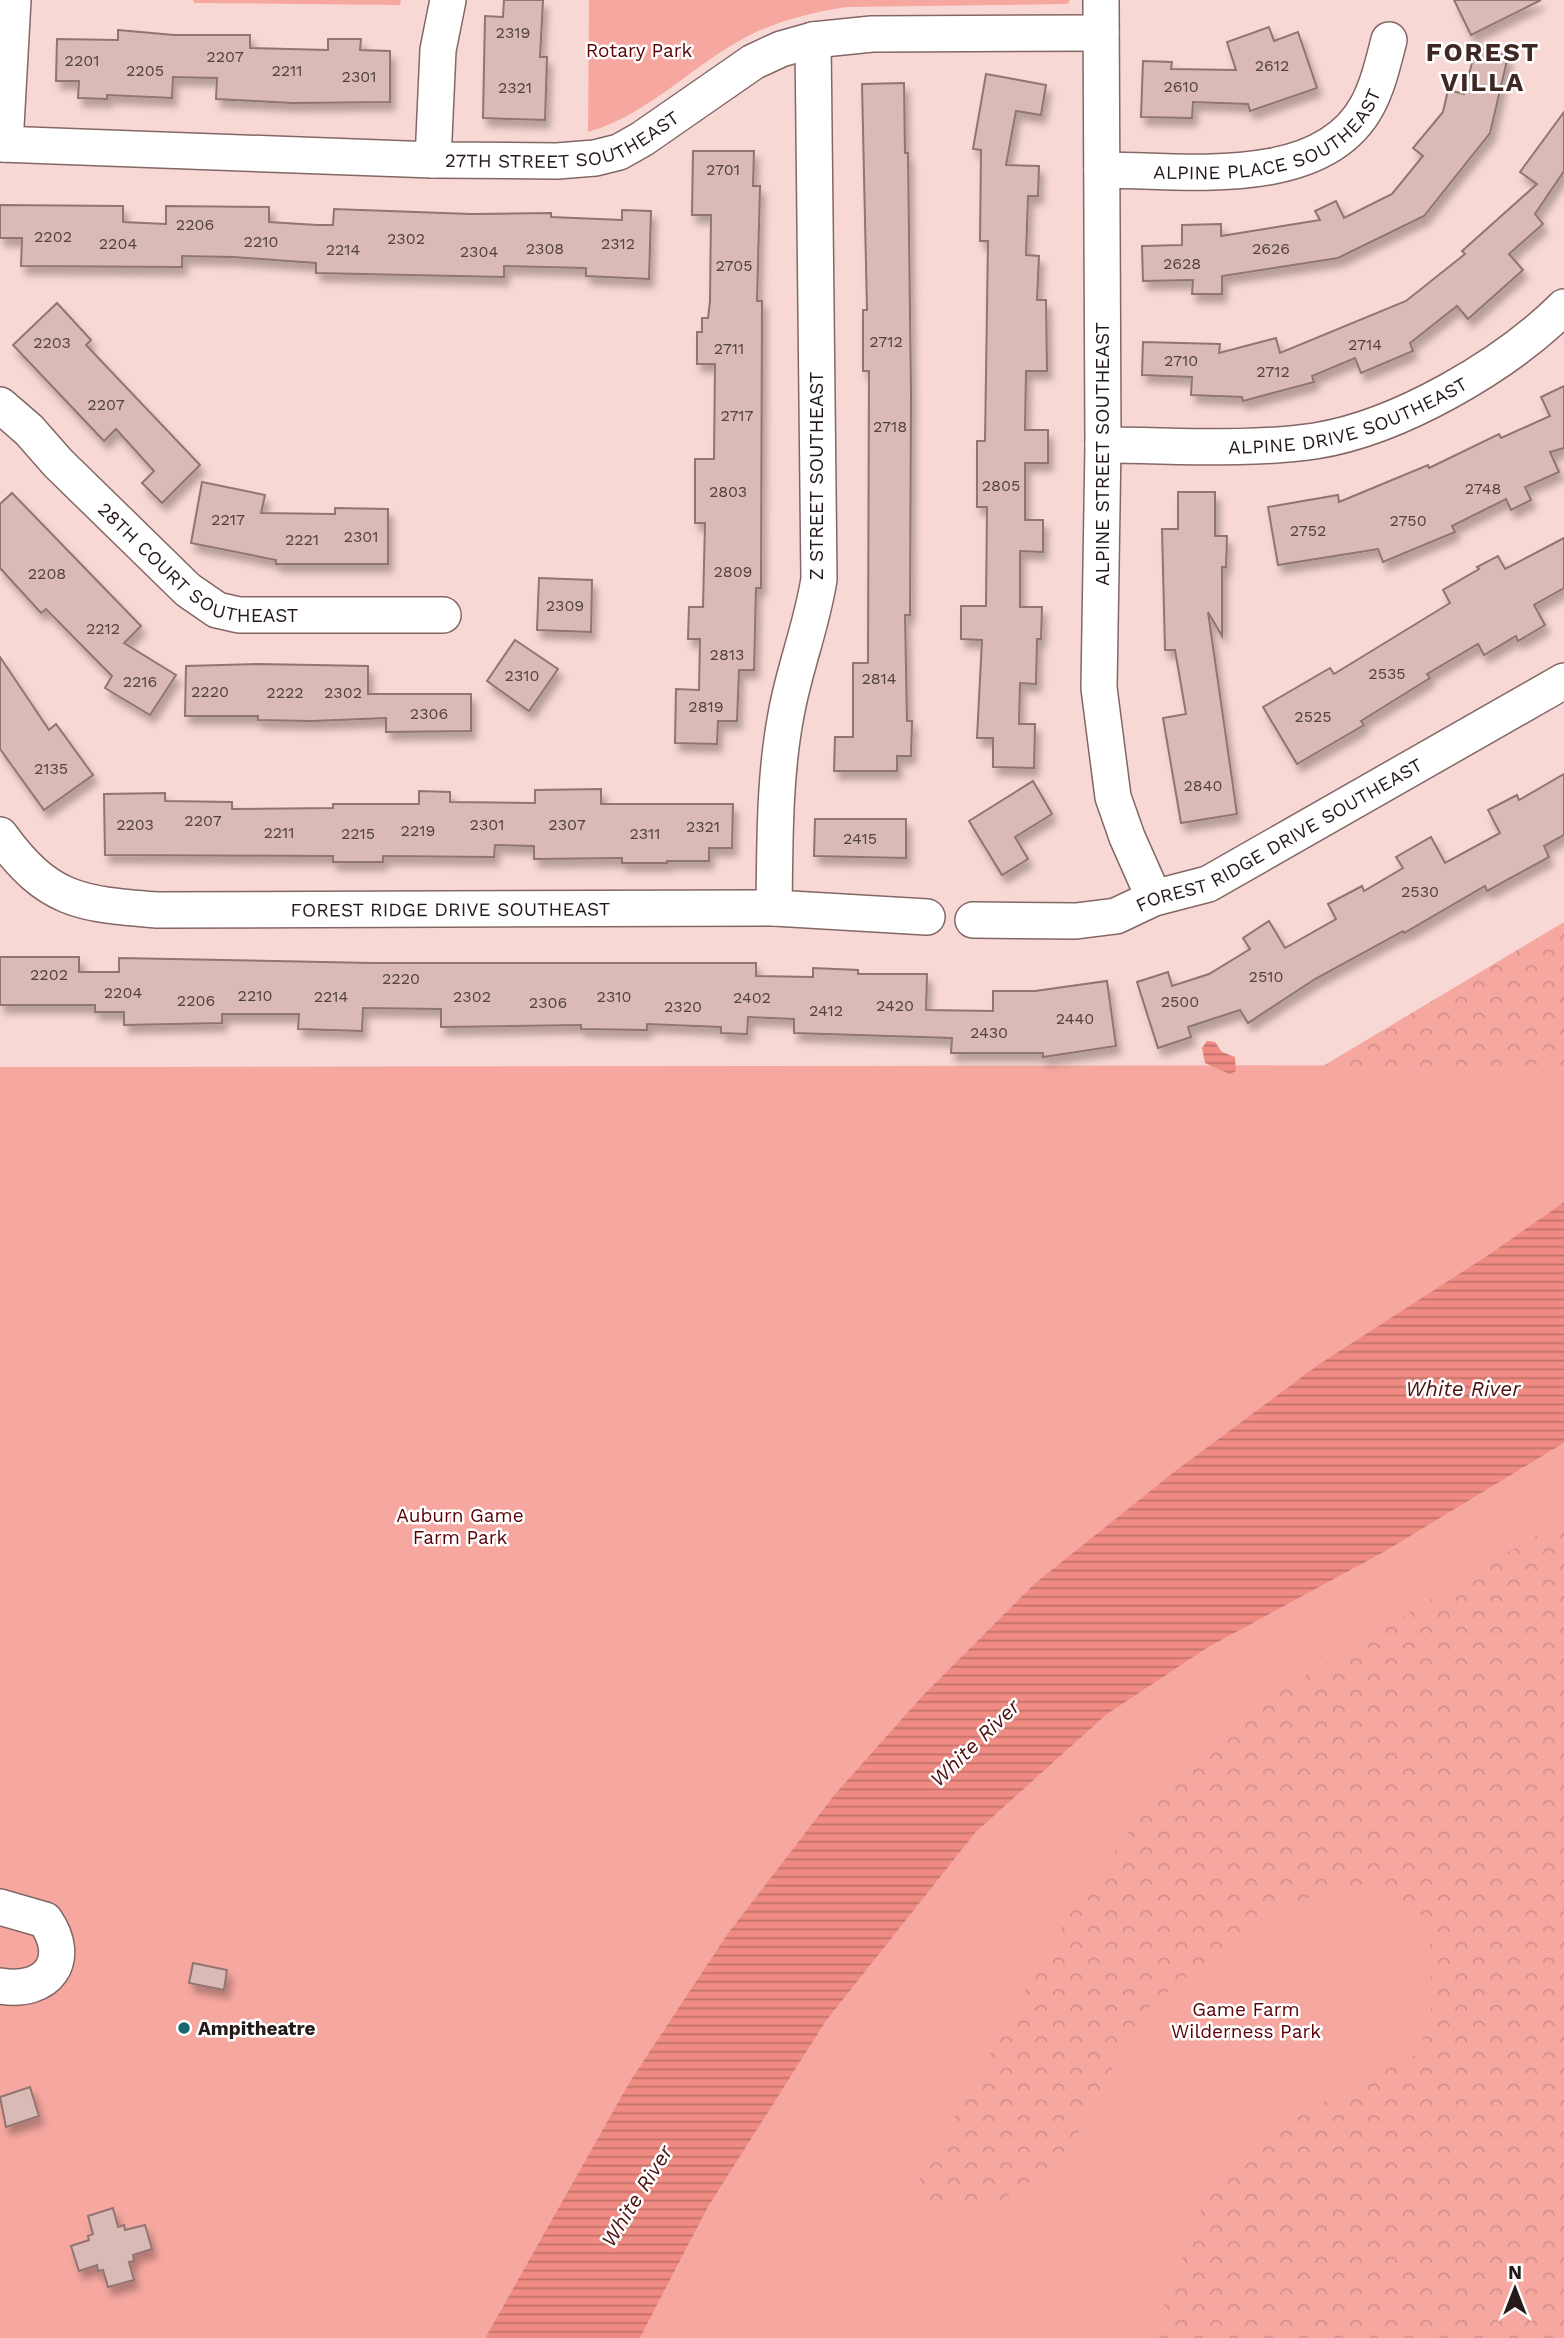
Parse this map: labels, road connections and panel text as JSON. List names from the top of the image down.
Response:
{
  "streets": {
    "street": [
      "ALPINE PLACE SOUTHEAST",
      "27TH STREET SOUTHEAST",
      "ALPINE DRIVE SOUTHEAST",
      "ALPINE STREET SOUTHEAST",
      "Z STREET SOUTHEAST",
      "28TH COURT SOUTHEAST",
      "FOREST RIDGE DRIVE SOUTHEAST"
    ]
  },
  "crossings": [
    ["ALPINE PLACE SOUTHEAST", "ALPINE STREET SOUTHEAST"],
    ["27TH STREET SOUTHEAST", "ALPINE STREET SOUTHEAST"],
    ["27TH STREET SOUTHEAST", "Z STREET SOUTHEAST"],
    ["ALPINE DRIVE SOUTHEAST", "ALPINE STREET SOUTHEAST"],
    ["ALPINE STREET SOUTHEAST", "FOREST RIDGE DRIVE SOUTHEAST"],
    ["Z STREET SOUTHEAST", "FOREST RIDGE DRIVE SOUTHEAST"]
  ],
  "districts": ["FOREST VILLA"],
  "water": ["White River"],
  "parks": ["Rotary Park", "Auburn Game Farm Park", "Game Farm Wilderness Park"],
  "places": ["Ampitheatre"],
  "house_numbers": [
    "2319",
    "2207",
    "2201",
    "2612",
    "2205",
    "2211",
    "2301",
    "2610",
    "2321",
    "2701",
    "2206",
    "2202",
    "2302",
    "2210",
    "2204",
    "2312",
    "2308",
    "2626",
    "2214",
    "2304",
    "2628",
    "2705",
    "2712",
    "2203",
    "2714",
    "2711",
    "2710",
    "2712",
    "2207",
    "2717",
    "2718",
    "2805",
    "2748",
    "2803",
    "2217",
    "2750",
    "2752",
    "2301",
    "2221",
    "2809",
    "2208",
    "2309",
    "2212",
    "2813",
    "2535",
    "2310",
    "2814",
    "2216",
    "2220",
    "2222",
    "2302",
    "2819",
    "2306",
    "2525",
    "2135",
    "2840",
    "2207",
    "2203",
    "2301",
    "2307",
    "2321",
    "2219",
    "2211",
    "2215",
    "2311",
    "2415",
    "2530",
    "2202",
    "2510",
    "2220",
    "2204",
    "2210",
    "2214",
    "2302",
    "2310",
    "2402",
    "2206",
    "2500",
    "2306",
    "2420",
    "2320",
    "2412",
    "2440",
    "2430"
  ],
  "north": "top"
}
